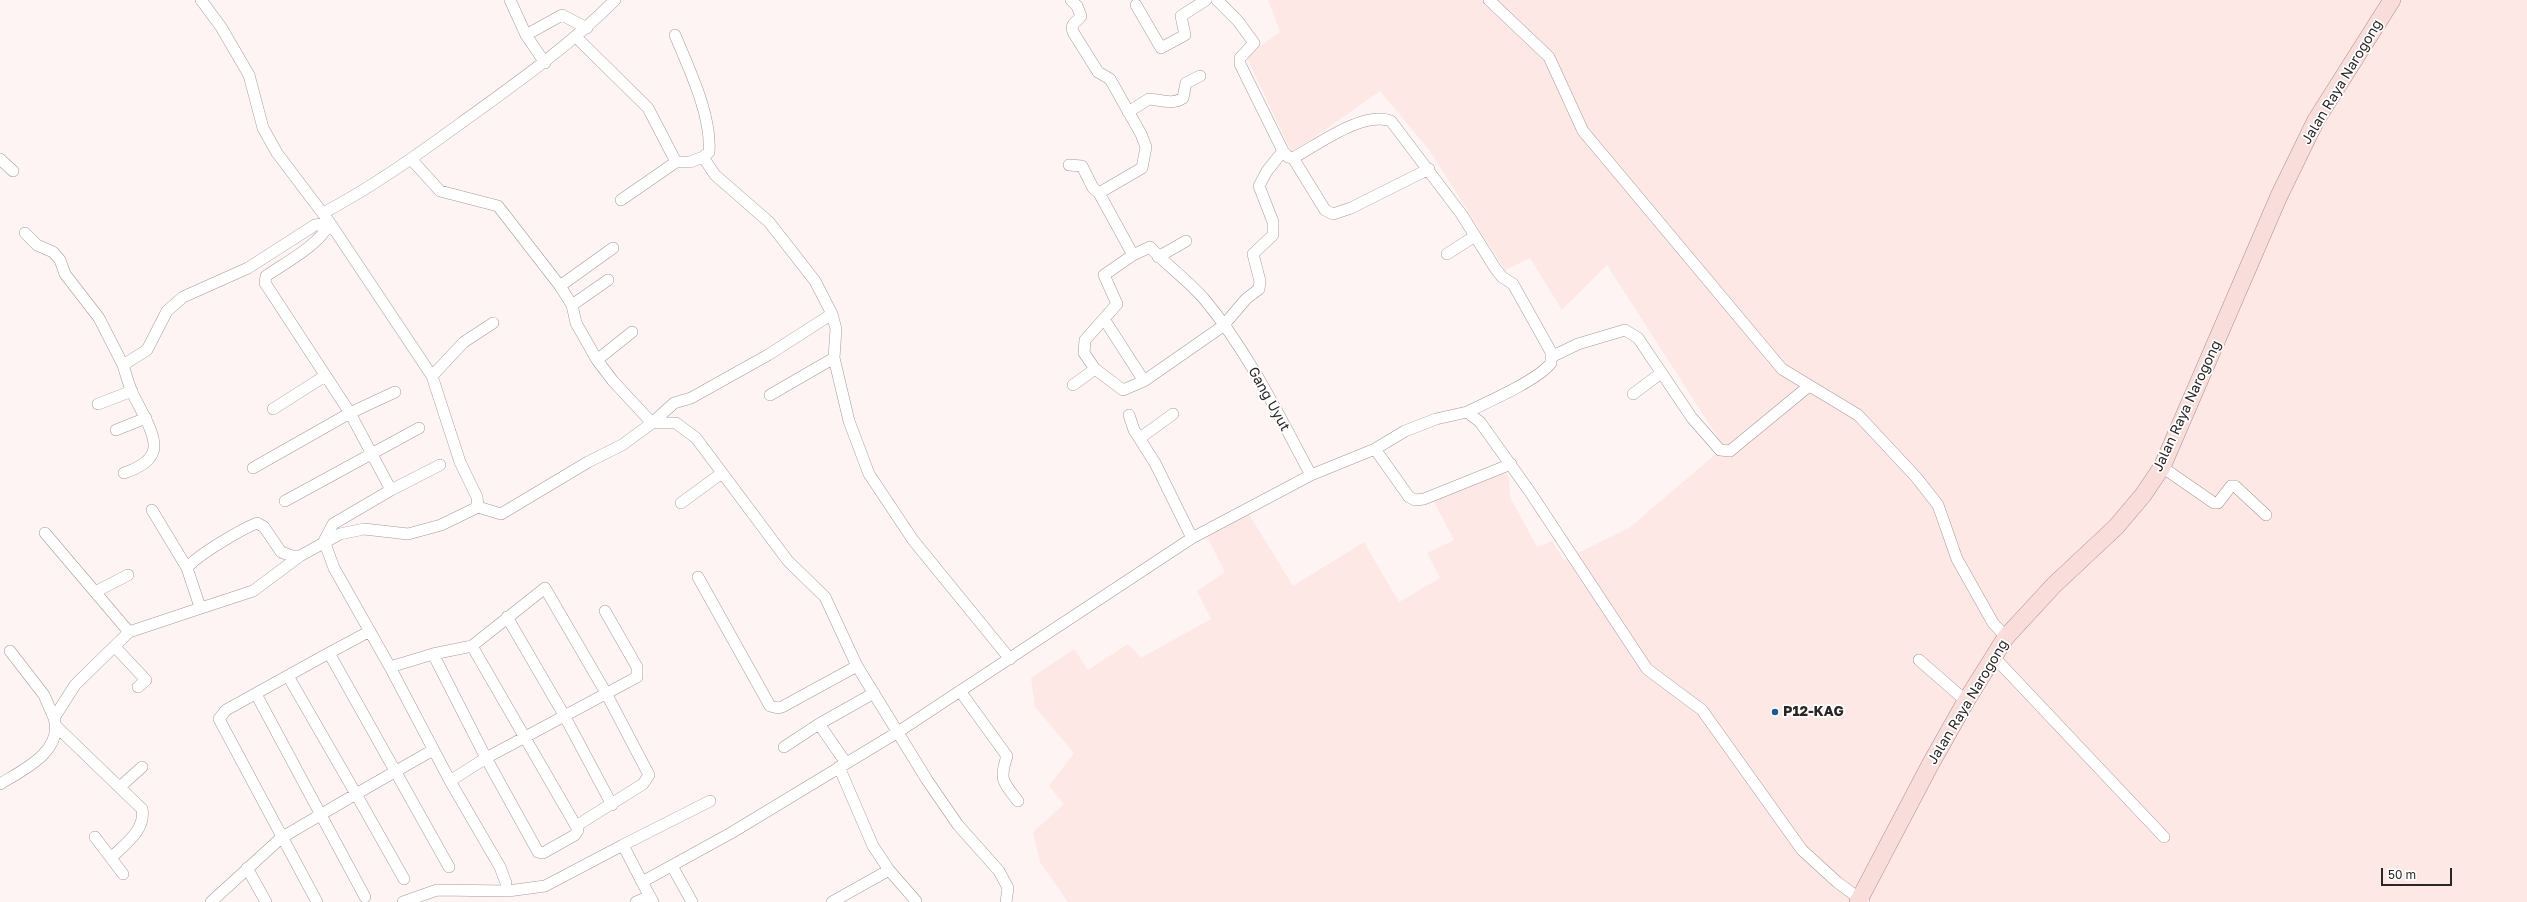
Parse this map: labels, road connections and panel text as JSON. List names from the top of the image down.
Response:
{
  "streets": {
    "main road": ["Jalan Raya Narogong"],
    "street": ["Gang Uyut"]
  },
  "places": ["P12-KAG"],
  "scale_bar": "50 m"
}
